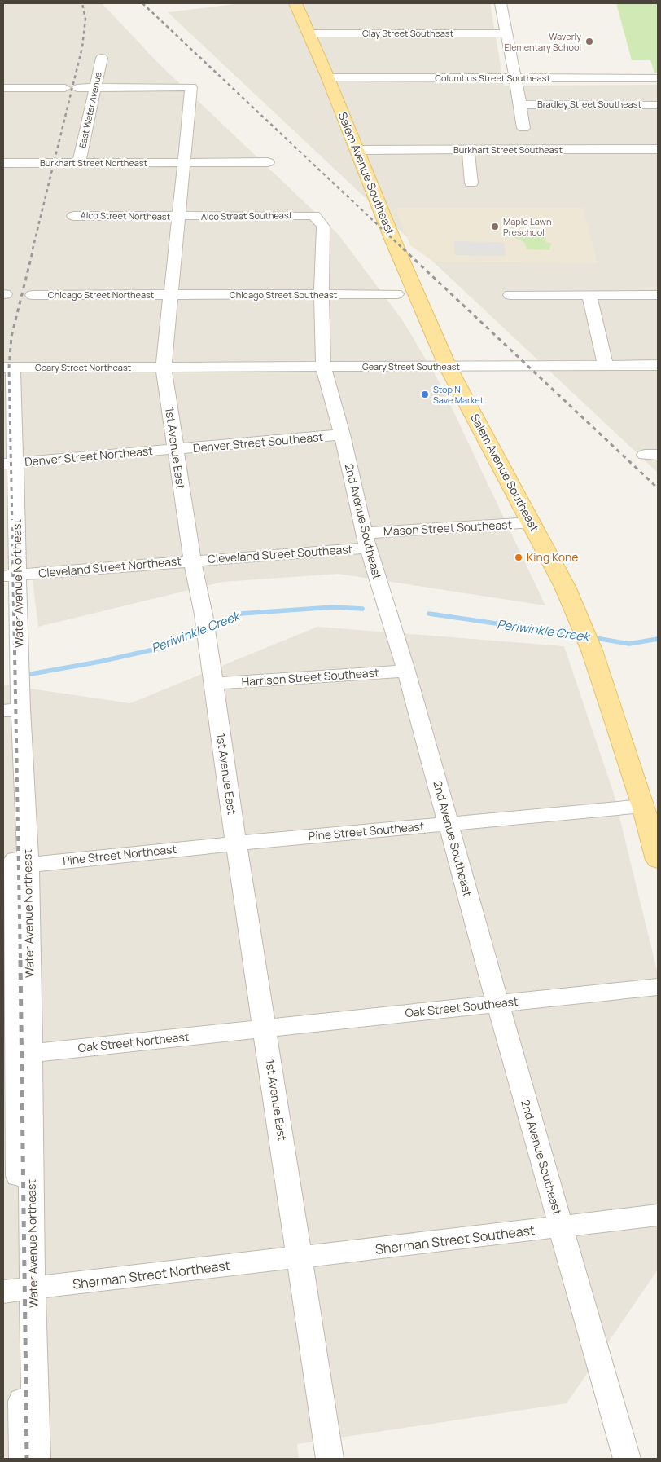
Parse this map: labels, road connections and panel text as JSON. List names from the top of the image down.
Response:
{
  "streets": {
    "main road": ["Salem Avenue Southeast"],
    "street": [
      "Clay Street Southeast",
      "Columbus Street Southeast",
      "Bradley Street Southeast",
      "East Water Avenue",
      "Burkhart Street Southeast",
      "Burkhart Street Northeast",
      "Alco Street Northeast",
      "Alco Street Southeast",
      "Chicago Street Northeast",
      "Chicago Street Southeast",
      "Geary Street Southeast",
      "Geary Street Northeast",
      "Denver Street Southeast",
      "1st Avenue East",
      "Denver Street Northeast",
      "2nd Avenue Southeast",
      "Mason Street Southeast",
      "Cleveland Street Southeast",
      "Cleveland Street Northeast",
      "Water Avenue Northeast",
      "Harrison Street Southeast",
      "Pine Street Southeast",
      "Pine Street Northeast",
      "Oak Street Southeast",
      "Oak Street Northeast",
      "Sherman Street Southeast",
      "Sherman Street Northeast"
    ]
  },
  "crossings": [
    ["Clay Street Southeast", "Salem Avenue Southeast"],
    ["Columbus Street Southeast", "Salem Avenue Southeast"],
    ["East Water Avenue", "Burkhart Street Northeast"],
    ["East Water Avenue", "1st Avenue East"],
    ["Burkhart Street Southeast", "Salem Avenue Southeast"],
    ["Burkhart Street Northeast", "1st Avenue East"],
    ["Salem Avenue Southeast", "Geary Street Southeast"],
    ["Salem Avenue Southeast", "Mason Street Southeast"],
    ["Salem Avenue Southeast", "Pine Street Southeast"],
    ["Alco Street Northeast", "Alco Street Southeast"],
    ["Alco Street Northeast", "1st Avenue East"],
    ["Alco Street Southeast", "1st Avenue East"],
    ["Alco Street Southeast", "2nd Avenue Southeast"],
    ["Chicago Street Northeast", "Chicago Street Southeast"],
    ["Chicago Street Northeast", "1st Avenue East"],
    ["Chicago Street Southeast", "1st Avenue East"],
    ["Chicago Street Southeast", "2nd Avenue Southeast"],
    ["Geary Street Southeast", "Geary Street Northeast"],
    ["Geary Street Southeast", "1st Avenue East"],
    ["Geary Street Southeast", "2nd Avenue Southeast"],
    ["Geary Street Northeast", "1st Avenue East"],
    ["Geary Street Northeast", "Water Avenue Northeast"],
    ["Denver Street Southeast", "1st Avenue East"],
    ["Denver Street Southeast", "Denver Street Northeast"],
    ["Denver Street Southeast", "2nd Avenue Southeast"],
    ["1st Avenue East", "Denver Street Northeast"],
    ["1st Avenue East", "Cleveland Street Southeast"],
    ["1st Avenue East", "Cleveland Street Northeast"],
    ["1st Avenue East", "Harrison Street Southeast"],
    ["1st Avenue East", "Pine Street Southeast"],
    ["1st Avenue East", "Pine Street Northeast"],
    ["1st Avenue East", "Oak Street Southeast"],
    ["1st Avenue East", "Oak Street Northeast"],
    ["1st Avenue East", "Sherman Street Southeast"],
    ["1st Avenue East", "Sherman Street Northeast"],
    ["Denver Street Northeast", "Water Avenue Northeast"],
    ["2nd Avenue Southeast", "Mason Street Southeast"],
    ["2nd Avenue Southeast", "Cleveland Street Southeast"],
    ["2nd Avenue Southeast", "Harrison Street Southeast"],
    ["2nd Avenue Southeast", "Pine Street Southeast"],
    ["2nd Avenue Southeast", "Oak Street Southeast"],
    ["2nd Avenue Southeast", "Sherman Street Southeast"],
    ["Mason Street Southeast", "Cleveland Street Southeast"],
    ["Cleveland Street Southeast", "Cleveland Street Northeast"],
    ["Cleveland Street Northeast", "Water Avenue Northeast"],
    ["Water Avenue Northeast", "Pine Street Northeast"],
    ["Water Avenue Northeast", "Oak Street Northeast"],
    ["Water Avenue Northeast", "Sherman Street Northeast"],
    ["Pine Street Southeast", "Pine Street Northeast"],
    ["Oak Street Southeast", "Oak Street Northeast"],
    ["Sherman Street Southeast", "Sherman Street Northeast"]
  ],
  "water": ["Periwinkle Creek"],
  "places": [
    "Waverly Elementary School",
    "Maple Lawn Preschool",
    "Stop N Save Market",
    "King Kone"
  ]
}
